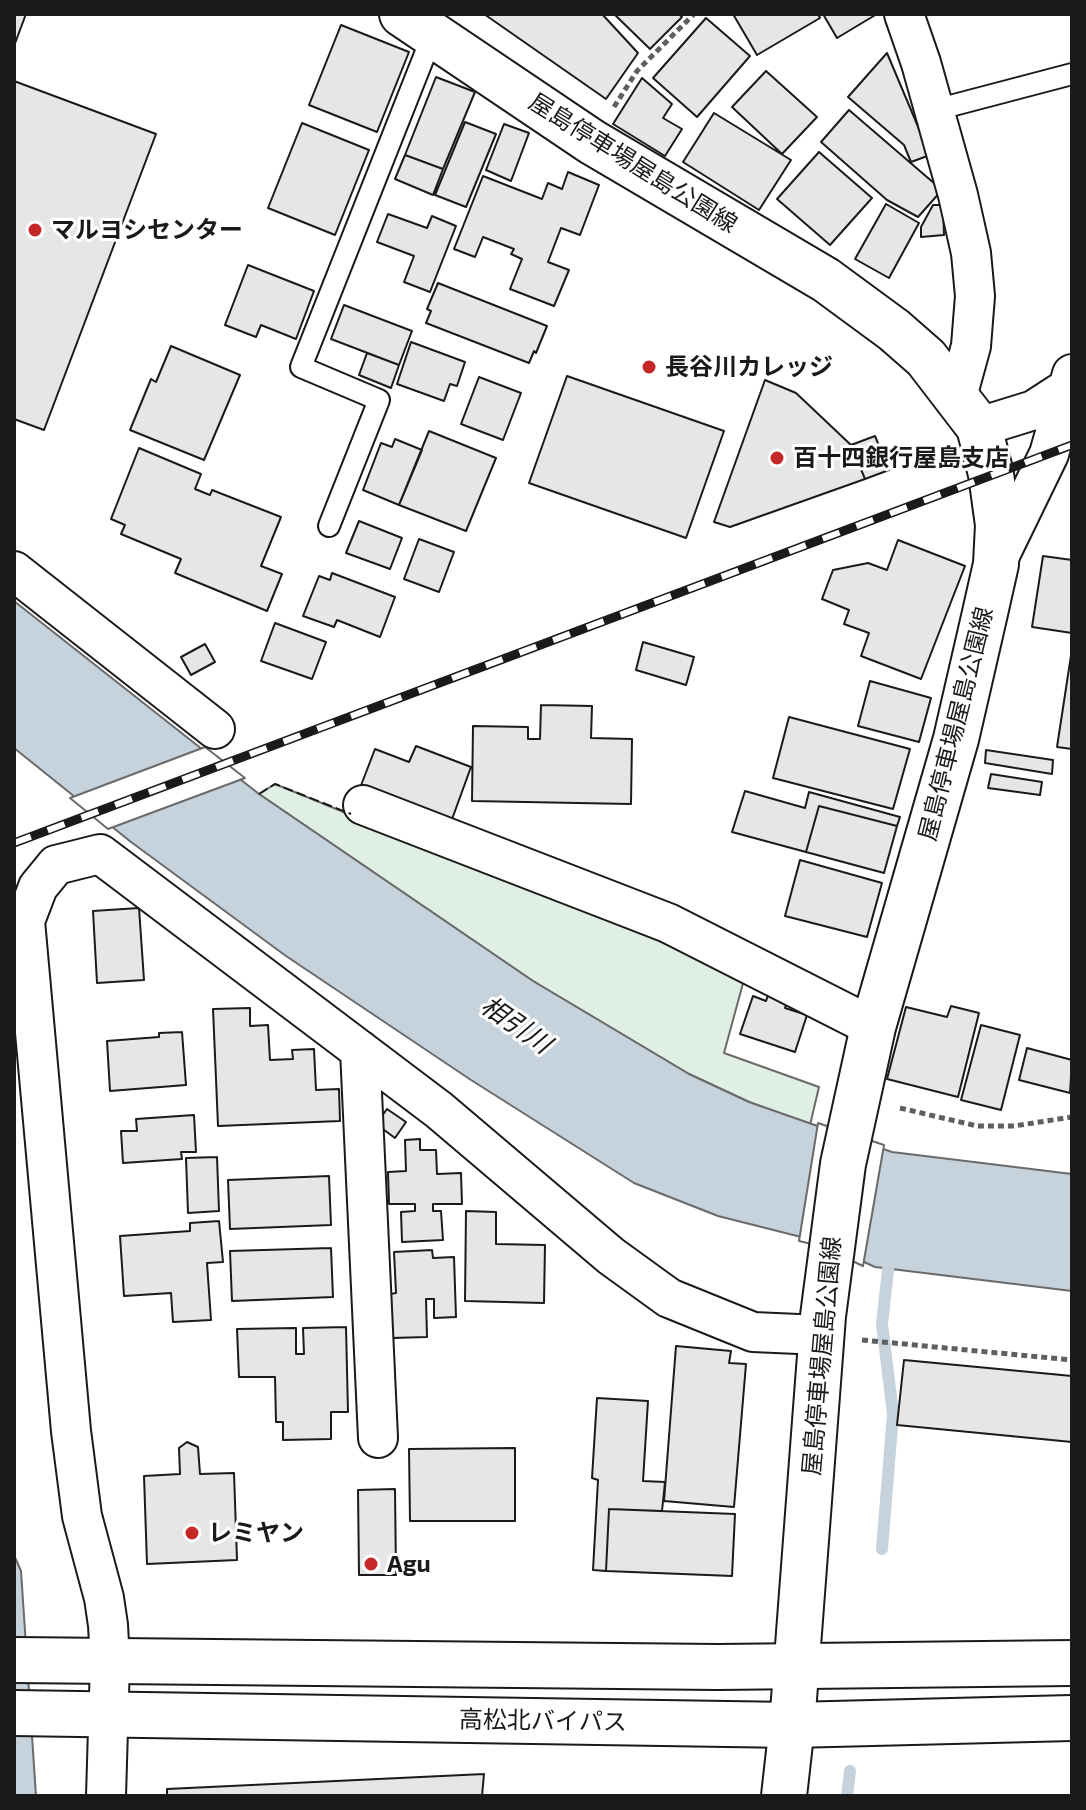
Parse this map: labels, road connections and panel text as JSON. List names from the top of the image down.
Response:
{
  "streets": {
    "main road": ["屋島停車場屋島公園線", "高松北バイパス"]
  },
  "crossings": [
    ["屋島停車場屋島公園線", "高松北バイパス"]
  ],
  "water": ["相引川"],
  "places": [
    "マルヨシセンター",
    "長谷川カレッジ",
    "百十四銀行屋島支店",
    "レミヤン",
    "Agu"
  ]
}
